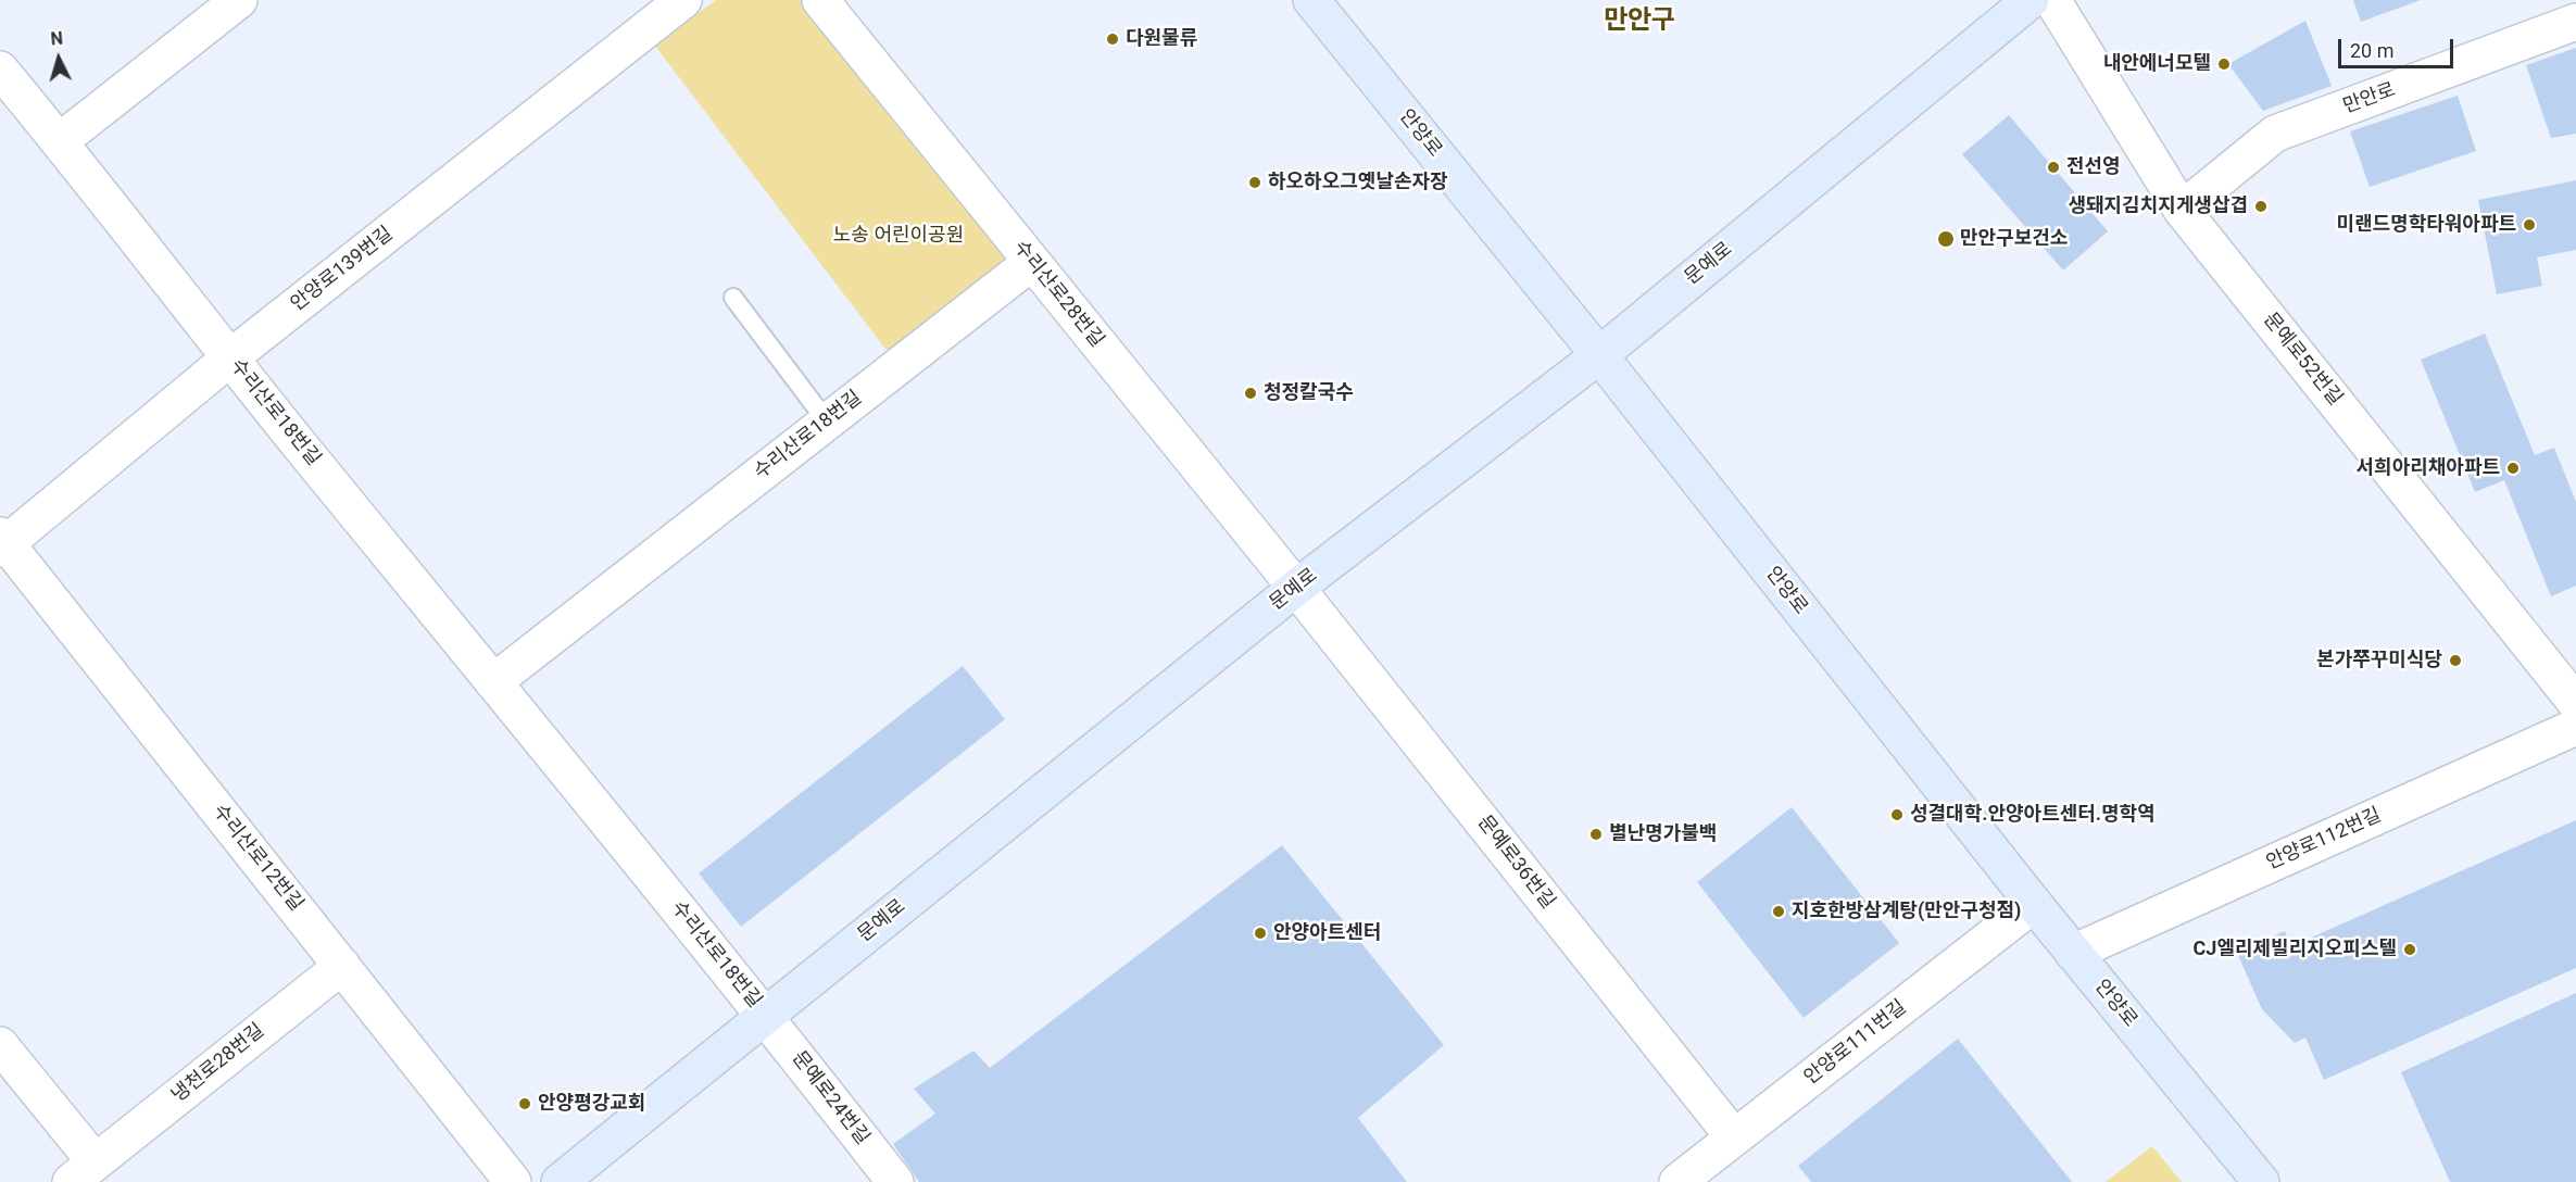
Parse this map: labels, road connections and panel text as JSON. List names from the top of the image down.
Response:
{
  "streets": {
    "street": [
      "만안로",
      "안양로",
      "문예로",
      "안양로139번길",
      "수리산로28번길",
      "문예로52번길",
      "수리산로18번길",
      "안양로112번길",
      "수리산로12번길",
      "문예로36번길",
      "안양로111번길",
      "냉천로28번길",
      "문예로24번길"
    ]
  },
  "crossings": [
    ["만안로", "문예로52번길"],
    ["안양로", "문예로"],
    ["안양로", "안양로112번길"],
    ["안양로", "안양로111번길"],
    ["문예로", "수리산로28번길"],
    ["문예로", "수리산로18번길"],
    ["문예로", "문예로36번길"],
    ["문예로", "문예로24번길"],
    ["안양로139번길", "수리산로18번길"],
    ["안양로139번길", "수리산로12번길"],
    ["수리산로28번길", "수리산로18번길"],
    ["수리산로28번길", "문예로36번길"],
    ["수리산로18번길", "문예로24번길"],
    ["수리산로12번길", "냉천로28번길"],
    ["문예로36번길", "안양로111번길"]
  ],
  "districts": ["만안구"],
  "parks": ["노송 어린이공원"],
  "places": [
    "다원물류",
    "내안에너모텔",
    "전선영",
    "하오하오그옛날손자장",
    "생돼지김치지게생삽겹",
    "미랜드명학타워아파트",
    "만안구보건소",
    "청정칼국수",
    "서희아리채아파트",
    "본가쭈꾸미식당",
    "성결대학.안양아트센터.명학역",
    "별난명가불백",
    "지호한방삼계탕(만안구청점)",
    "안양아트센터",
    "CJ엘리제빌리지오피스텔",
    "안양평강교회"
  ],
  "scale_bar": "20 m",
  "north": "top"
}
